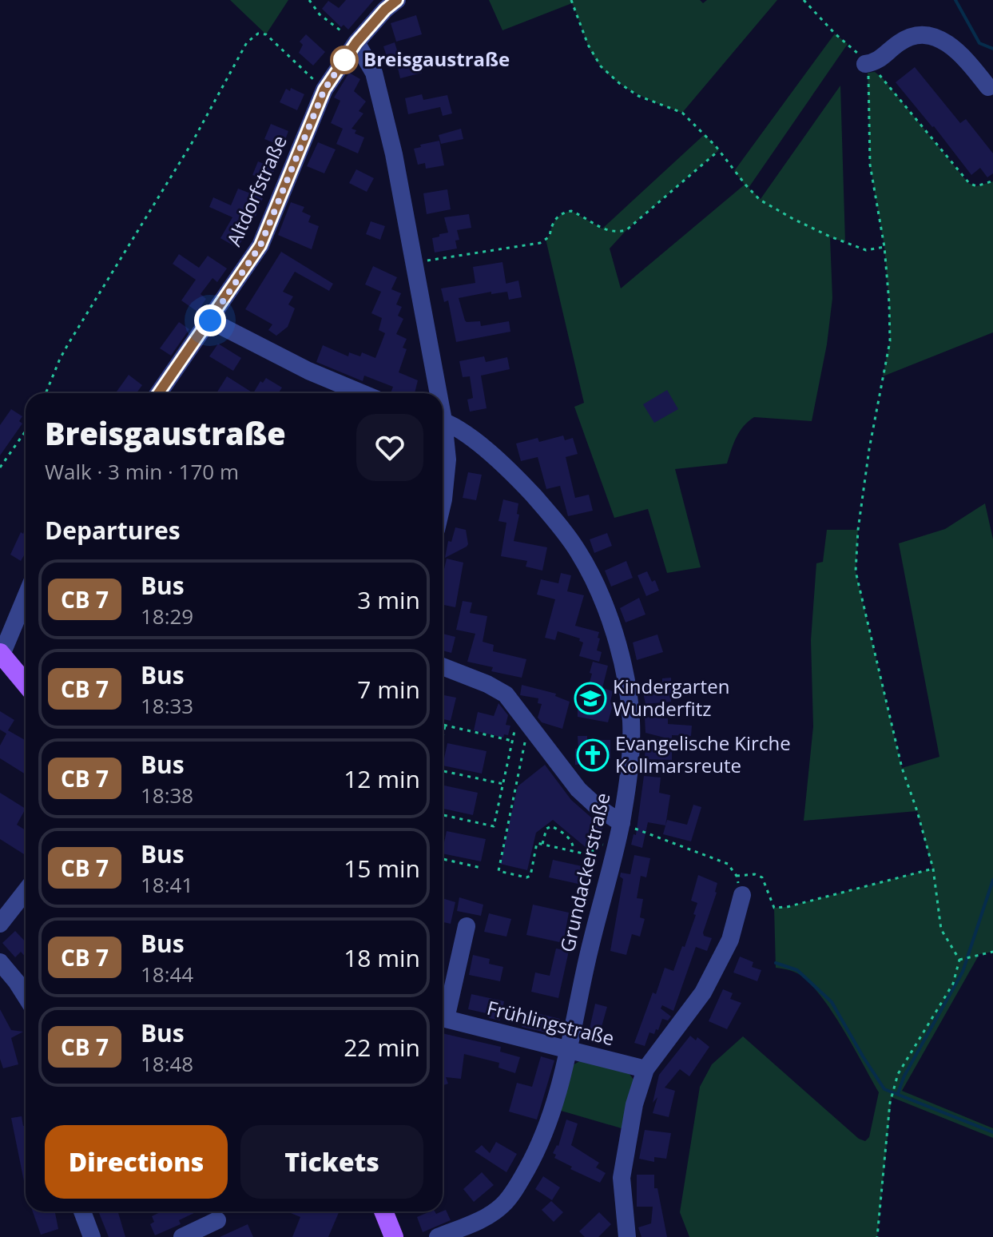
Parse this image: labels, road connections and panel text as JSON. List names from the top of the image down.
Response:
{
  "streets": {
    "street": ["Altdorfstraße", "Grundackerstraße", "Frühlingstraße"]
  },
  "crossings": [
    ["Grundackerstraße", "Frühlingstraße"]
  ],
  "places": {
    "other": ["Breisgaustraße"],
    "school or university": ["Kindergarten Wunderfitz"],
    "church": ["Evangelische Kirche Kollmarsreute"]
  },
  "page": {
    "heading": [
      ["Breisgaustraße", "Walk · 3 min · 170 m"],
      "Departures"
    ],
    "list": [
      {
        "mark": "CB 7",
        "name": "Bus",
        "note": "18:29",
        "value": "3 min"
      },
      {
        "mark": "CB 7",
        "name": "Bus",
        "note": "18:33",
        "value": "7 min"
      },
      {
        "mark": "CB 7",
        "name": "Bus",
        "note": "18:38",
        "value": "12 min"
      },
      {
        "mark": "CB 7",
        "name": "Bus",
        "note": "18:41",
        "value": "15 min"
      },
      {
        "mark": "CB 7",
        "name": "Bus",
        "note": "18:44",
        "value": "18 min"
      },
      {
        "mark": "CB 7",
        "name": "Bus",
        "note": "18:48",
        "value": "22 min"
      }
    ],
    "buttons": ["Directions", "Tickets"]
  }
}
